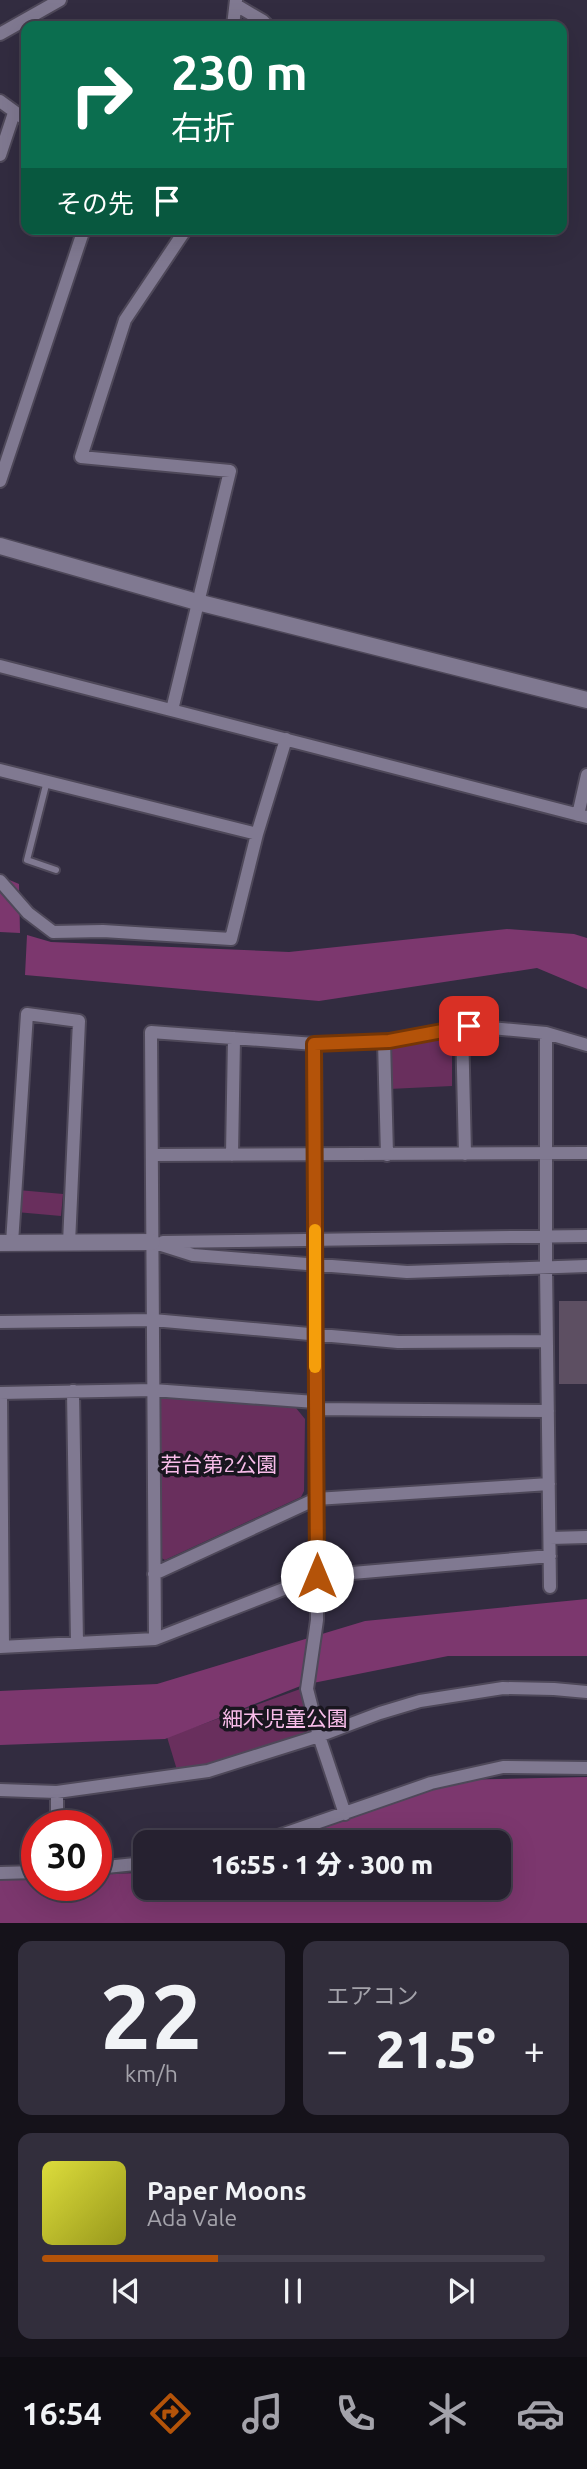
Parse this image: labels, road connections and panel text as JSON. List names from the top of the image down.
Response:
{
  "parks": ["若台第2公園", "細木児童公園"],
  "page": {
    "turn": ["230 m", "右折"],
    "then": "その先",
    "limit": "30",
    "trip": "16:55 · 1 分 · 300 m",
    "tile": [
      ["22", "km/h"],
      "エアコン"
    ],
    "heat": ["−", "21.5°", "+"],
    "song": ["Paper Moons", "Ada Vale"],
    "tabs": "16:54"
  }
}
